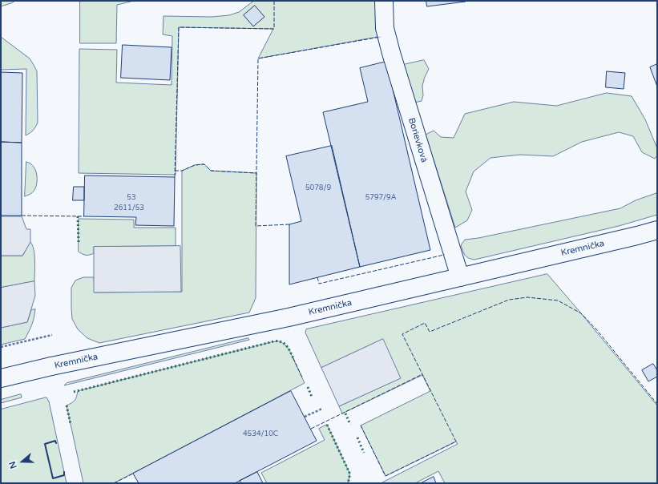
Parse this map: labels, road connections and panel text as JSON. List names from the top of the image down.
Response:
{
  "streets": {
    "street": ["Borievková", "Kremnička"]
  },
  "crossings": [
    ["Borievková", "Kremnička"]
  ],
  "house_numbers": [
    "5078/9",
    "53",
    "5797/9A",
    "2611/53",
    "4534/10C"
  ],
  "north": "left"
}
